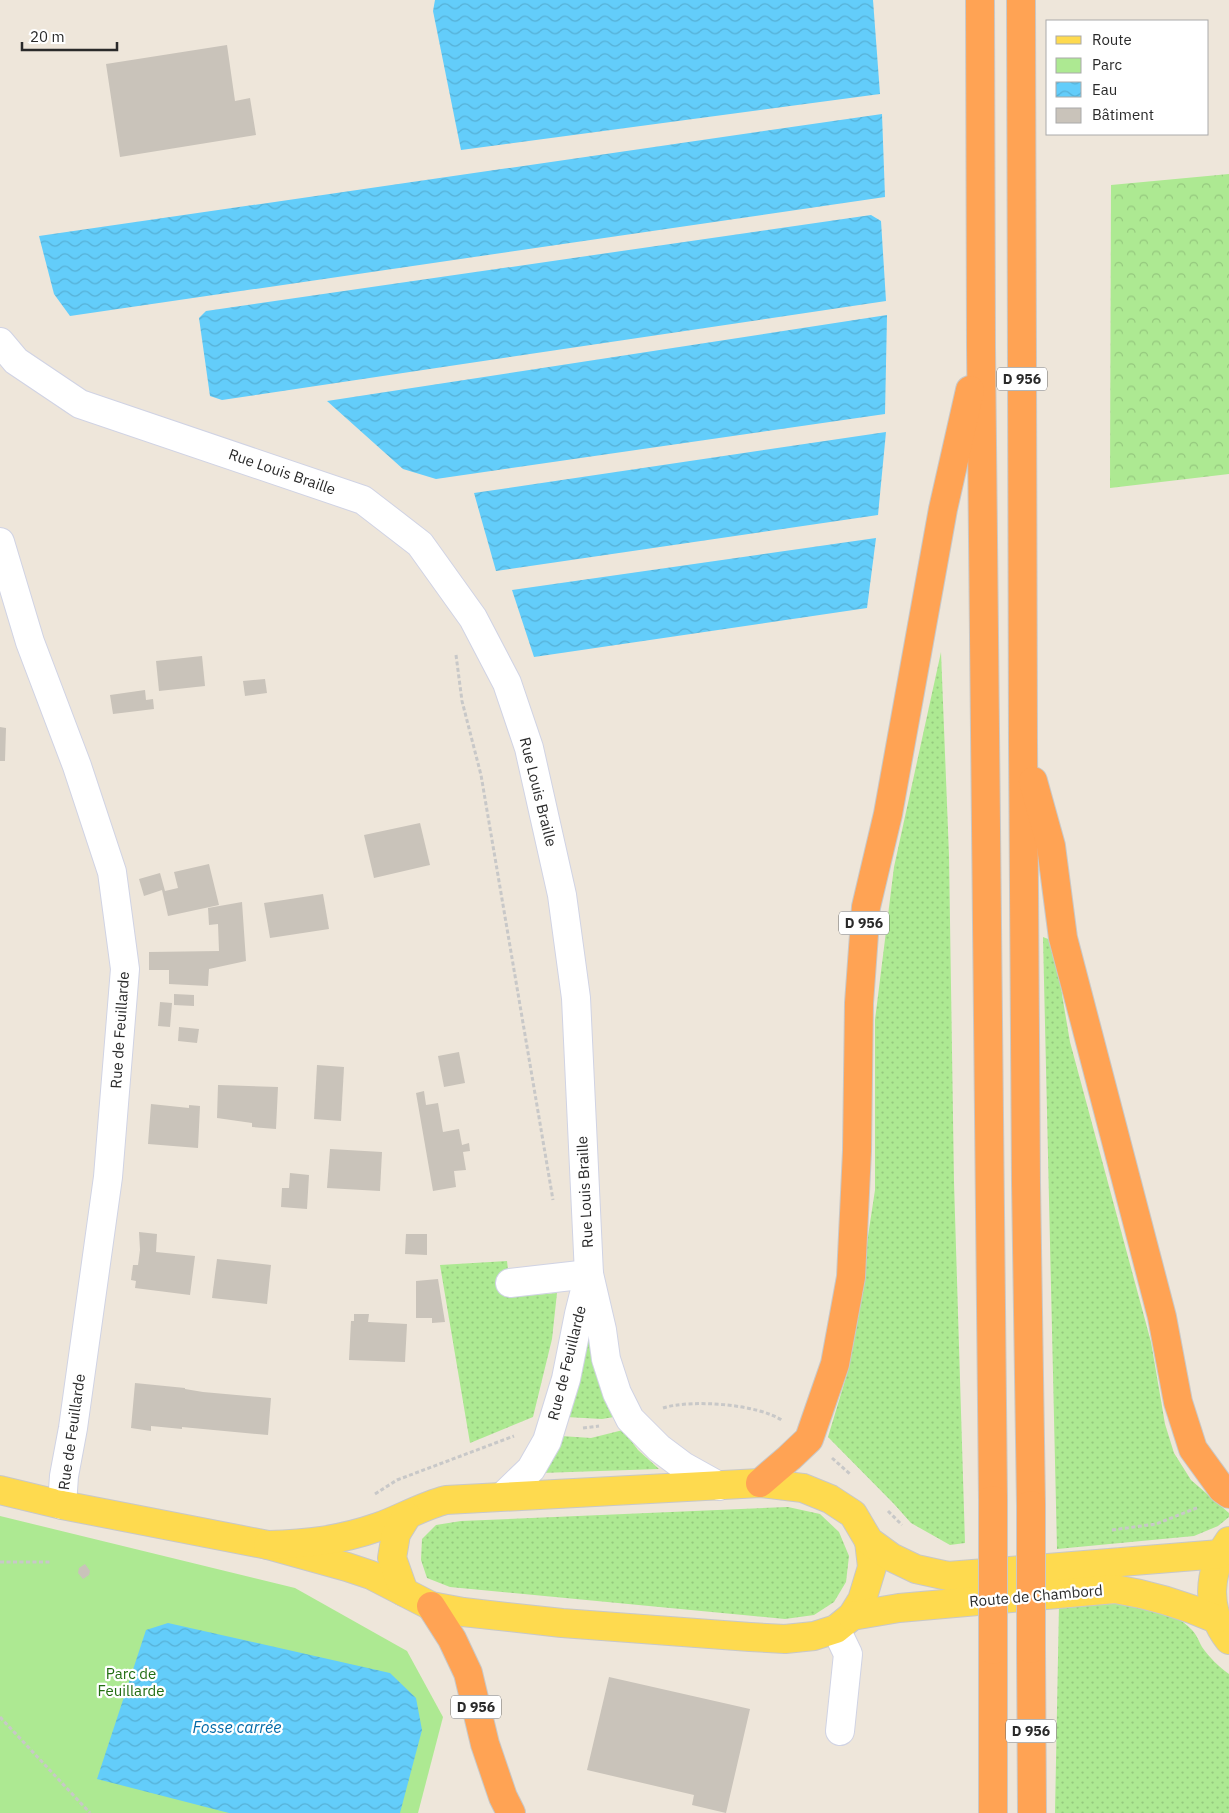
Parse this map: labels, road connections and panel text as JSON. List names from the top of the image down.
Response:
{
  "streets": {
    "highway": ["D 956"],
    "main road": ["Route de Chambord"],
    "street": ["Rue Louis Braille", "Rue de Feuillarde"]
  },
  "crossings": [
    ["D 956", "Route de Chambord"],
    ["Rue Louis Braille", "Rue de Feuillarde"]
  ],
  "water": ["Fosse carrée"],
  "parks": ["Parc de Feuillarde"],
  "legend": [
    "Route",
    "Parc",
    "Eau",
    "Bâtiment"
  ],
  "scale_bar": "20 m"
}
